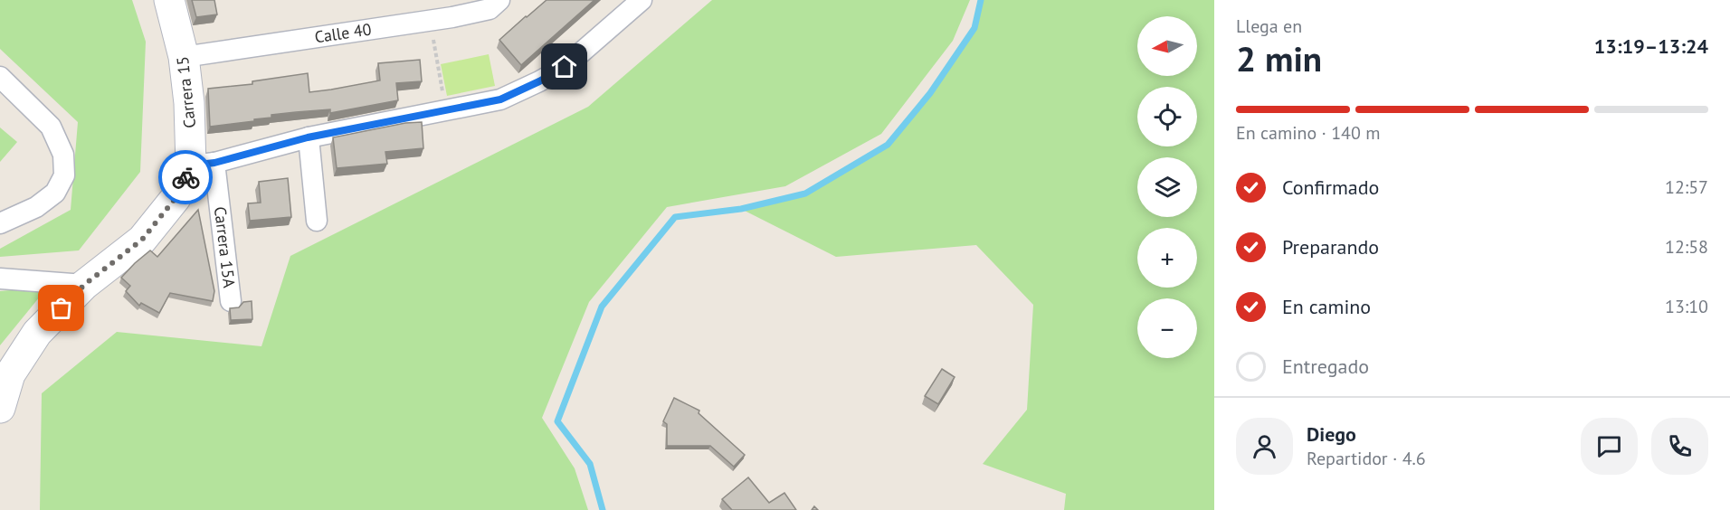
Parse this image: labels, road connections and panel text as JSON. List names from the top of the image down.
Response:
{
  "streets": {
    "main road": ["Carrera 15"],
    "street": ["Calle 40", "Carrera 15A"]
  },
  "crossings": [
    ["Calle 40", "Carrera 15"],
    ["Carrera 15", "Carrera 15A"]
  ],
  "north": "left",
  "page": {
    "heading": ["2 min", "Llega en", "13:19–13:24"],
    "panel": ["Diego", "Repartidor · 4.6"],
    "map_buttons": ["+", "−"],
    "bar": "En camino · 140 m",
    "list": [
      ["Confirmado", "12:57"],
      ["Preparando", "12:58"],
      ["En camino", "13:10"],
      "Entregado"
    ]
  }
}
